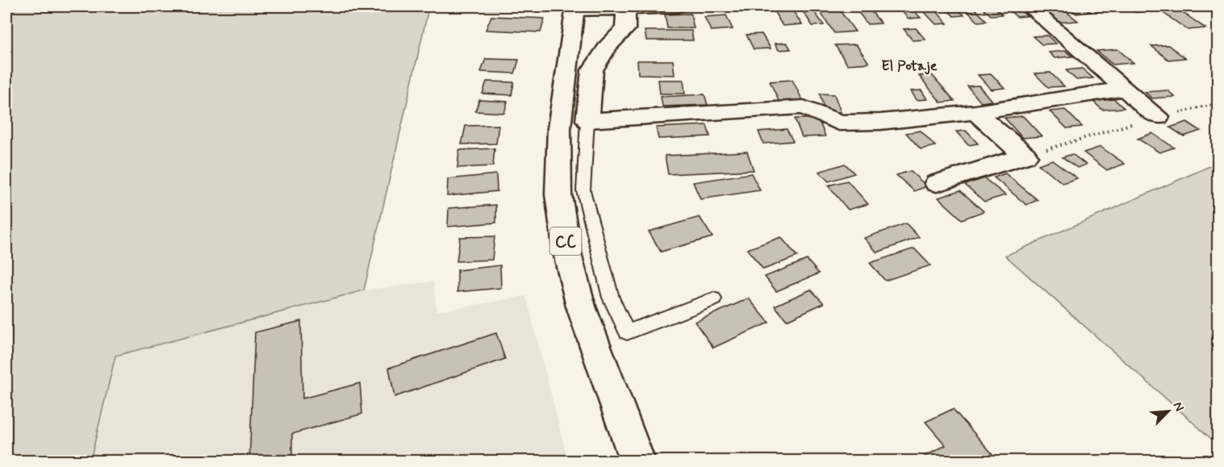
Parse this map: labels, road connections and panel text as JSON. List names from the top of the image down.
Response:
{
  "streets": {
    "street": ["CC"]
  },
  "districts": ["El Potaje"],
  "north": "top right"
}
